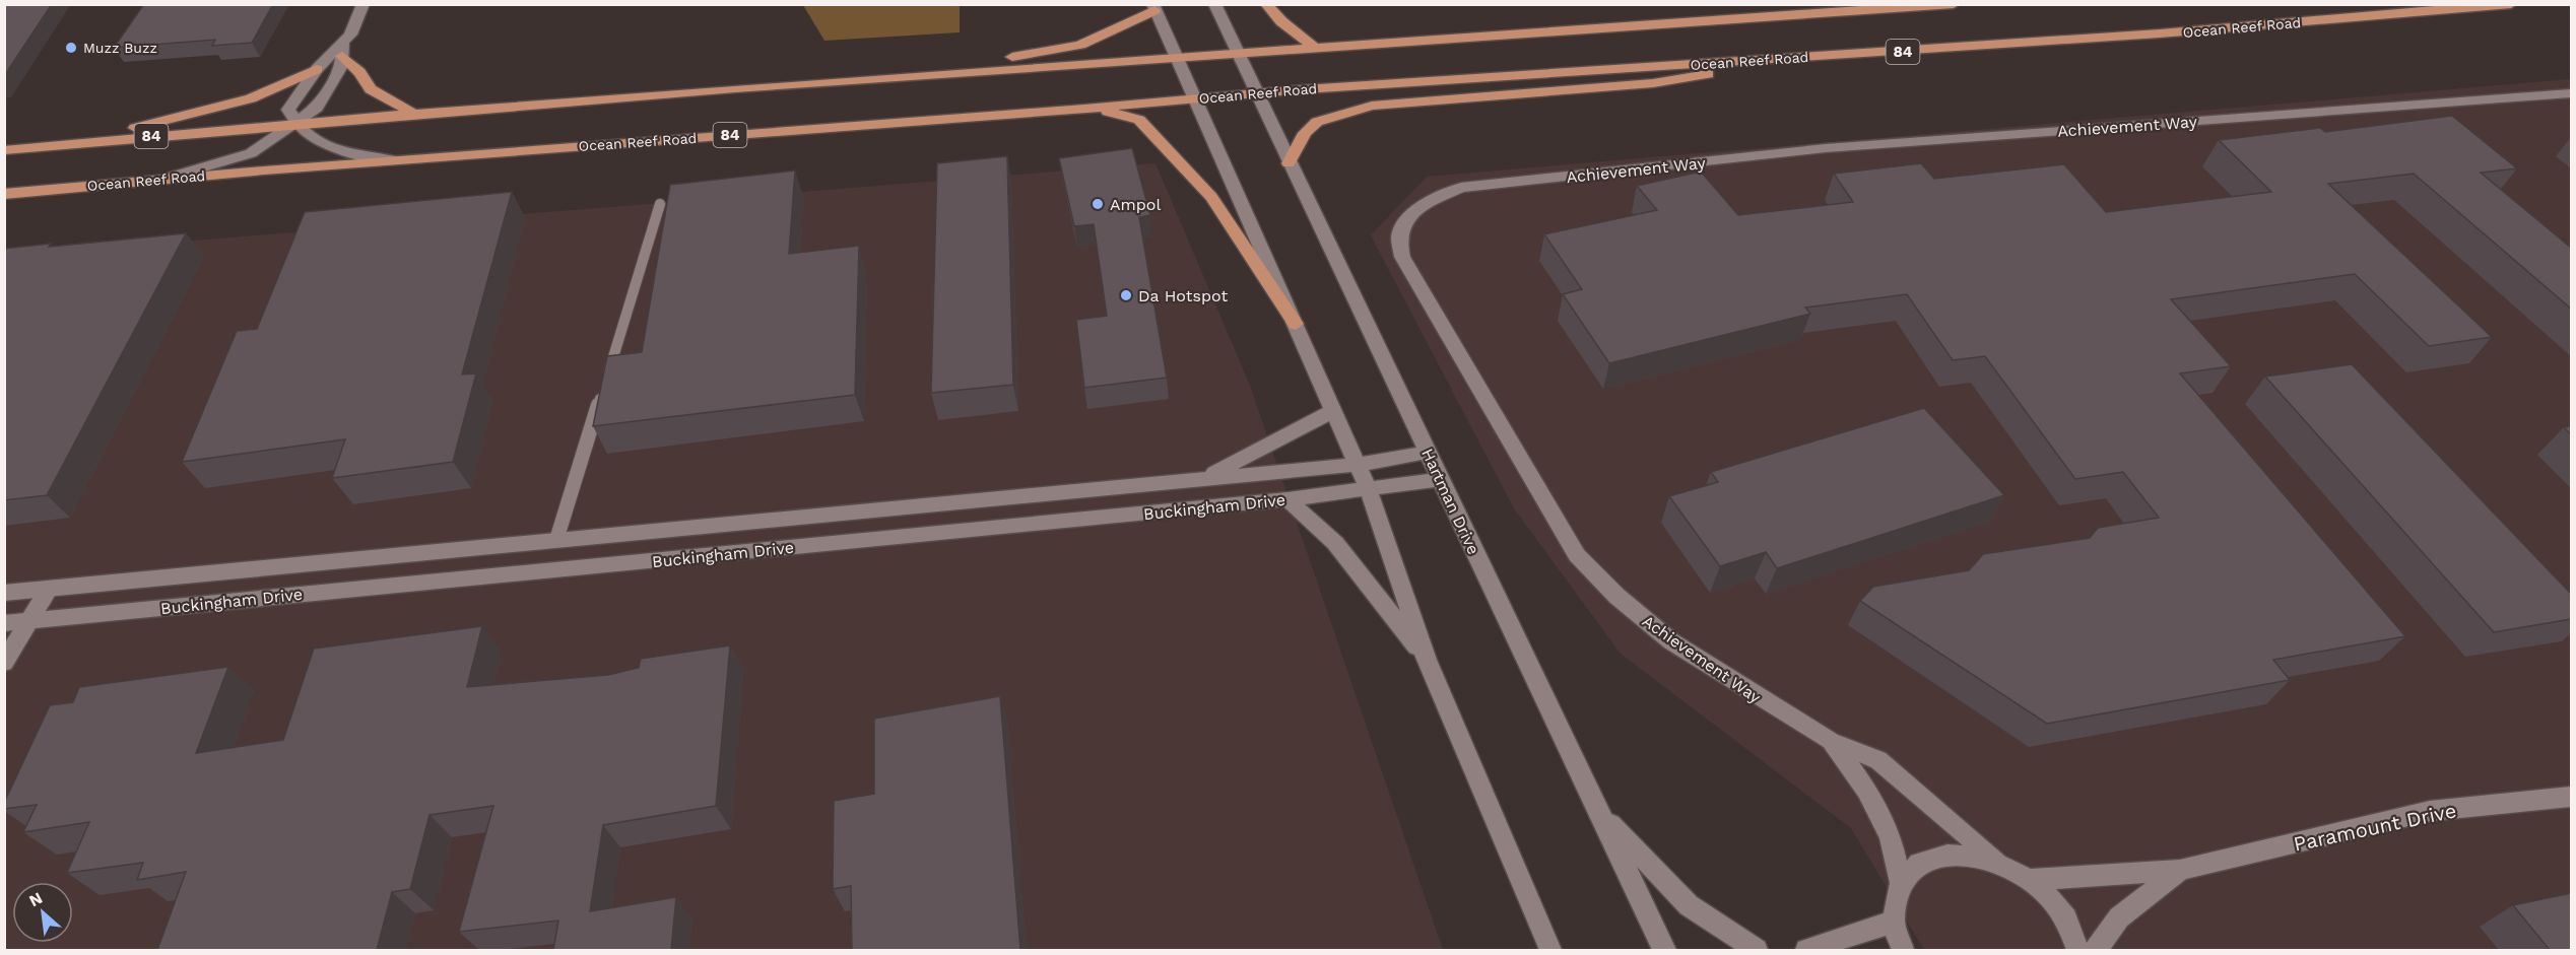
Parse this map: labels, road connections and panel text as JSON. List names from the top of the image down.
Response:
{
  "streets": {
    "main road": ["Ocean Reef Road", "84"],
    "street": [
      "Achievement Way",
      "Hartman Drive",
      "Buckingham Drive",
      "Paramount Drive"
    ]
  },
  "crossings": [
    ["Ocean Reef Road", "Hartman Drive"],
    ["84", "Hartman Drive"],
    ["Hartman Drive", "Buckingham Drive"]
  ],
  "places": ["Muzz Buzz", "Ampol", "Da Hotspot"],
  "north": "top left"
}
